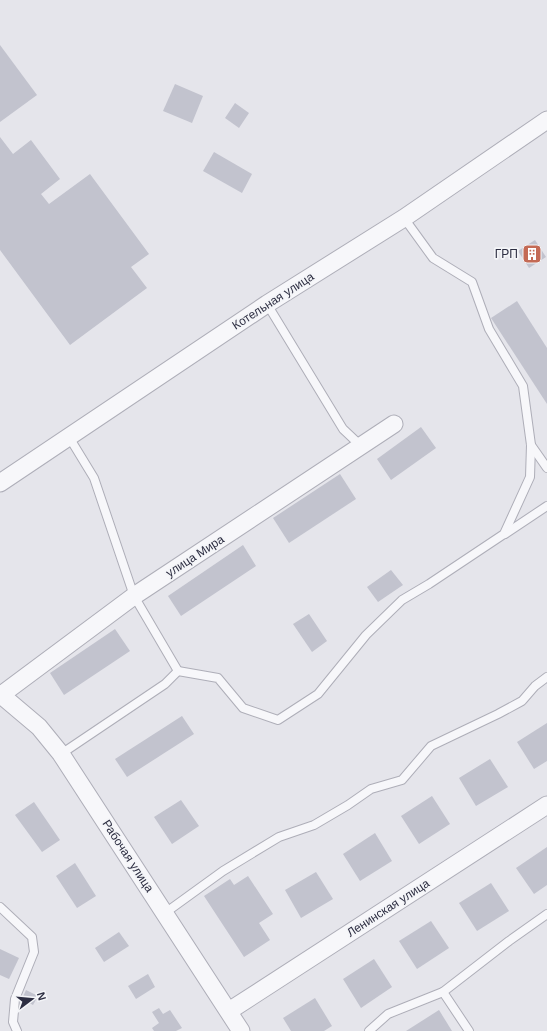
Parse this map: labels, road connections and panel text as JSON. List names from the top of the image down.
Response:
{
  "streets": {
    "street": [
      "Котельная улица",
      "улица Мира",
      "Рабочая улица",
      "Ленинская улица"
    ]
  },
  "crossings": [
    ["улица Мира", "Рабочая улица"],
    ["Рабочая улица", "Ленинская улица"]
  ],
  "places": {
    "building": ["ГРП"]
  },
  "north": "right"
}
